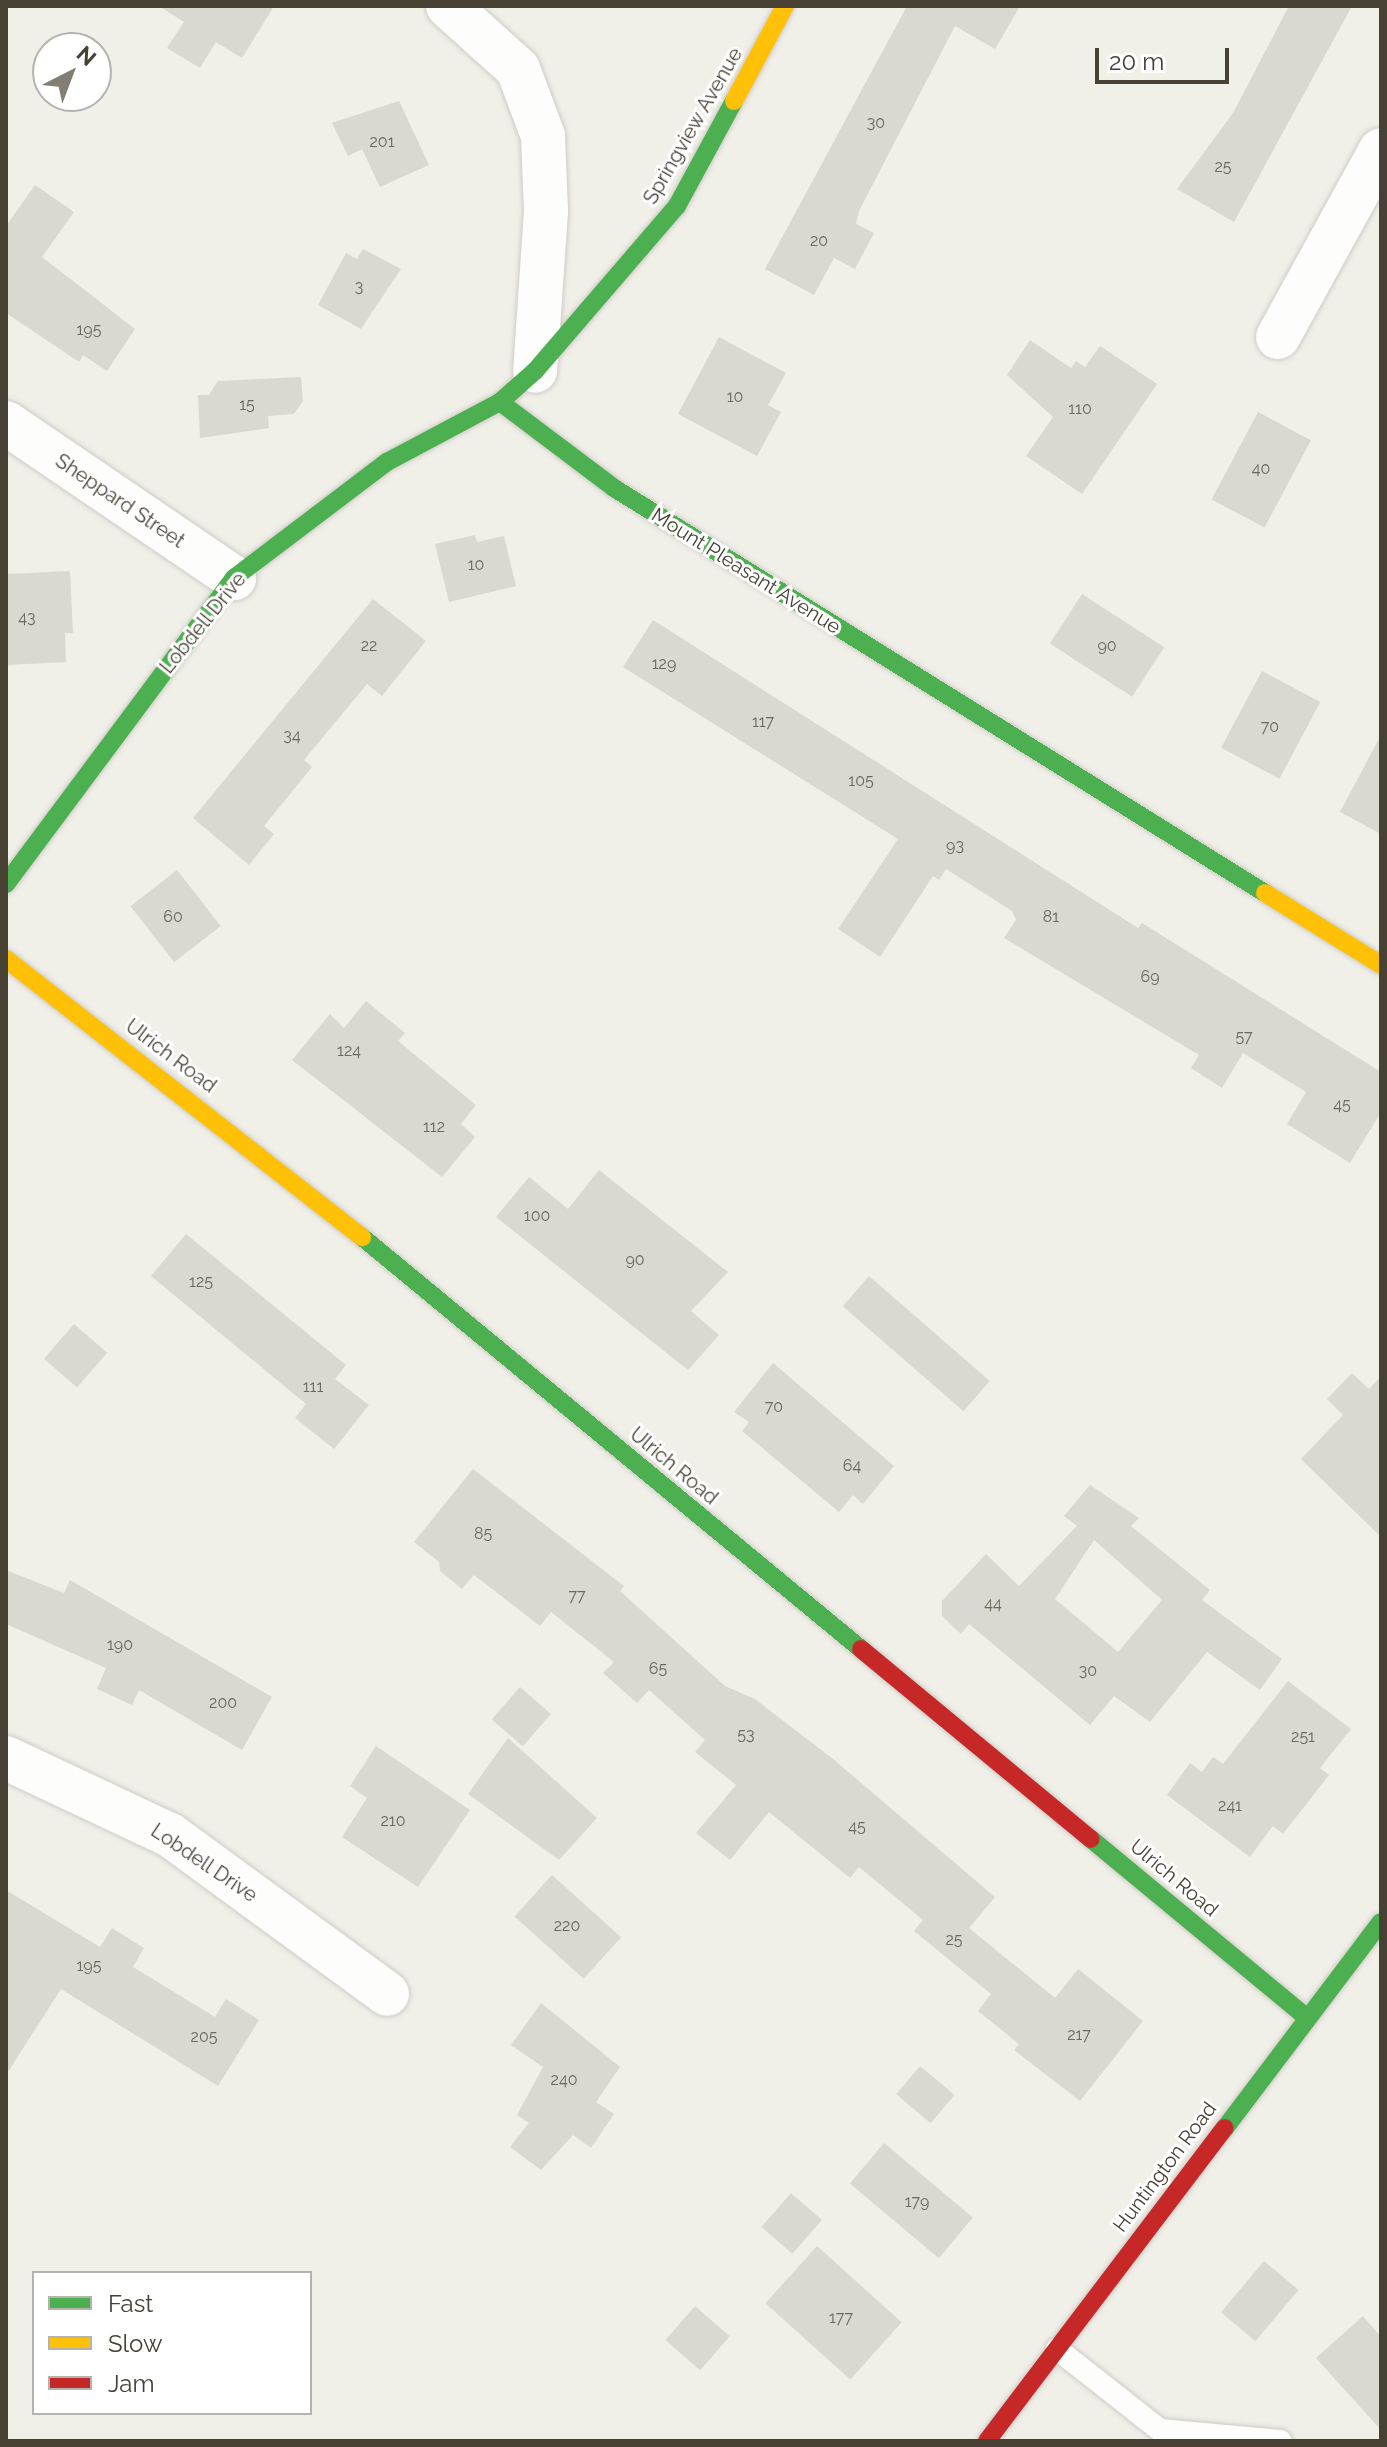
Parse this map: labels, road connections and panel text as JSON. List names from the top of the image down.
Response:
{
  "streets": {
    "street": [
      "Springview Avenue",
      "Sheppard Street",
      "Mount Pleasant Avenue",
      "Lobdell Drive",
      "Ulrich Road",
      "Huntington Road"
    ]
  },
  "crossings": [
    ["Sheppard Street", "Lobdell Drive"],
    ["Mount Pleasant Avenue", "Lobdell Drive"],
    ["Ulrich Road", "Huntington Road"]
  ],
  "house_numbers": [
    "30",
    "201",
    "25",
    "20",
    "3",
    "195",
    "10",
    "15",
    "110",
    "40",
    "10",
    "43",
    "22",
    "90",
    "129",
    "117",
    "70",
    "34",
    "105",
    "93",
    "60",
    "81",
    "69",
    "57",
    "124",
    "45",
    "112",
    "100",
    "90",
    "125",
    "111",
    "70",
    "64",
    "85",
    "77",
    "44",
    "190",
    "65",
    "30",
    "200",
    "53",
    "251",
    "241",
    "210",
    "45",
    "220",
    "25",
    "195",
    "217",
    "205",
    "240",
    "179",
    "177"
  ],
  "legend": ["Fast", "Slow", "Jam"],
  "scale_bar": "20 m",
  "north": "top right"
}
